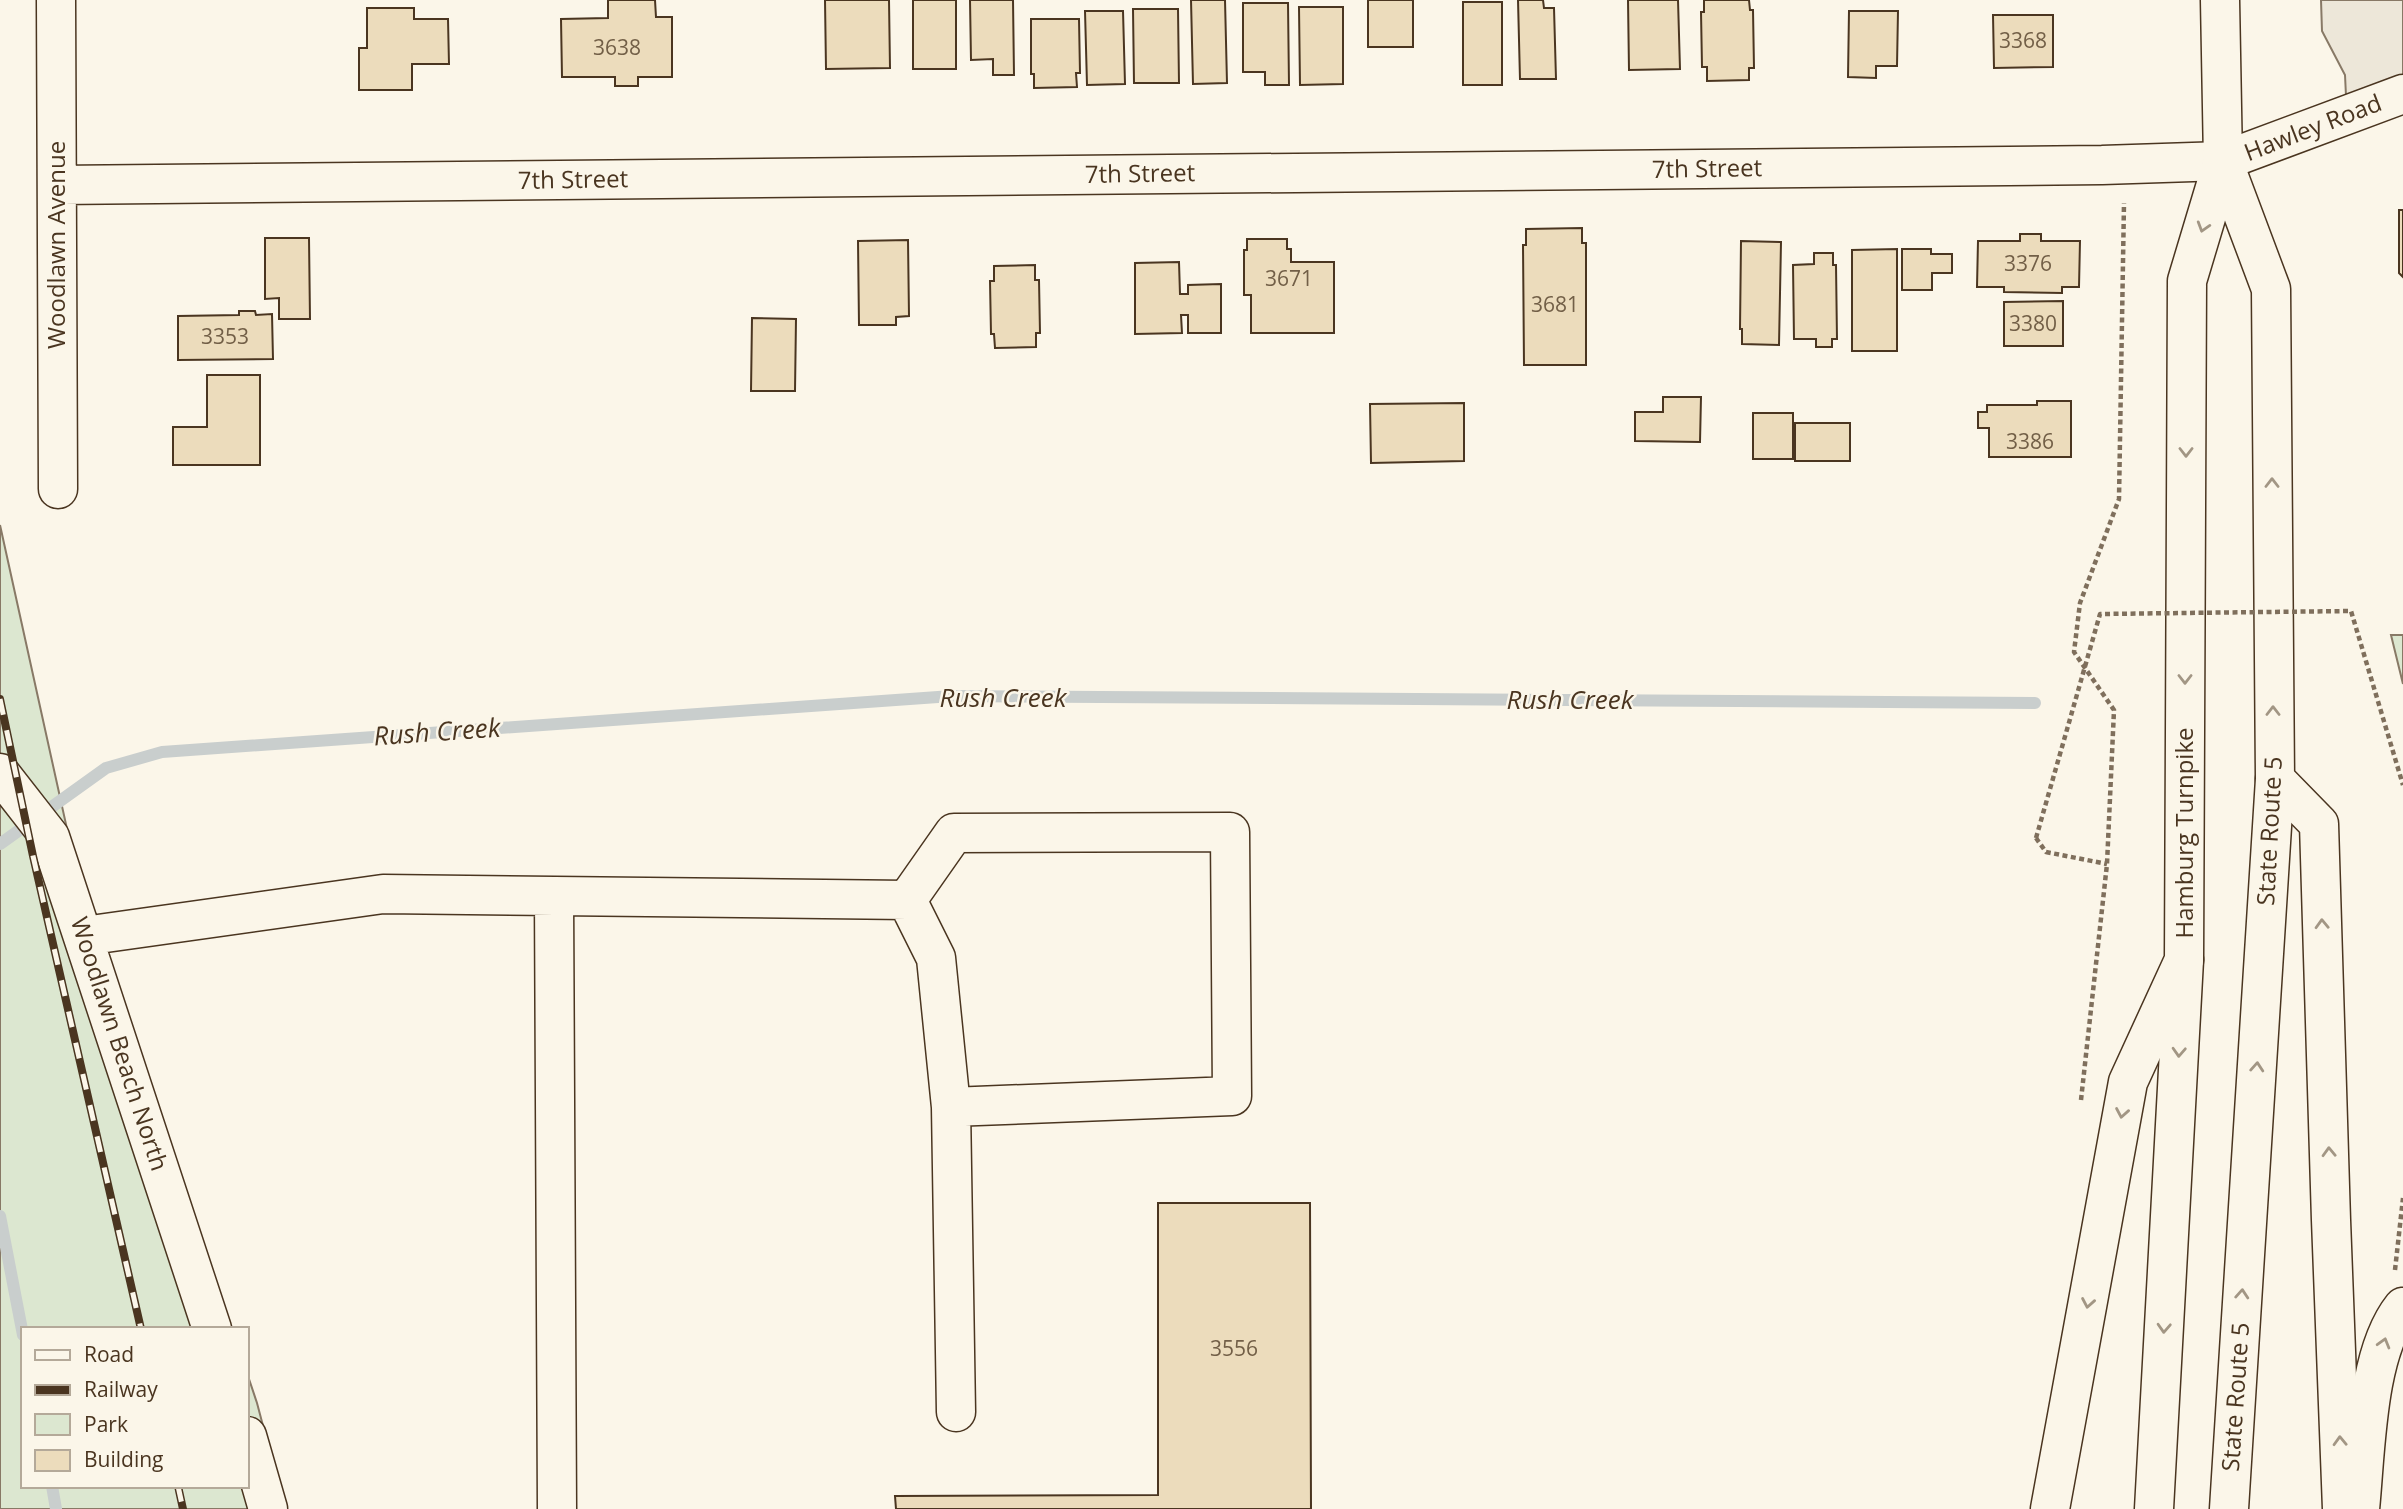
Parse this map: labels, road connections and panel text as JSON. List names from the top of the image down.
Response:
{
  "streets": {
    "main road": [
      "Hawley Road",
      "7th Street",
      "Woodlawn Avenue",
      "State Route 5",
      "Hamburg Turnpike",
      "Woodlawn Beach North"
    ]
  },
  "crossings": [
    ["Hawley Road", "7th Street"],
    ["Hawley Road", "State Route 5"],
    ["Hawley Road", "Hamburg Turnpike"],
    ["7th Street", "Woodlawn Avenue"],
    ["7th Street", "State Route 5"],
    ["7th Street", "Hamburg Turnpike"],
    ["State Route 5", "Hamburg Turnpike"]
  ],
  "water": ["Rush Creek"],
  "house_numbers": [
    "3368",
    "3638",
    "3376",
    "3671",
    "3681",
    "3380",
    "3353",
    "3386",
    "3556"
  ],
  "legend": [
    "Road",
    "Railway",
    "Park",
    "Building"
  ]
}
